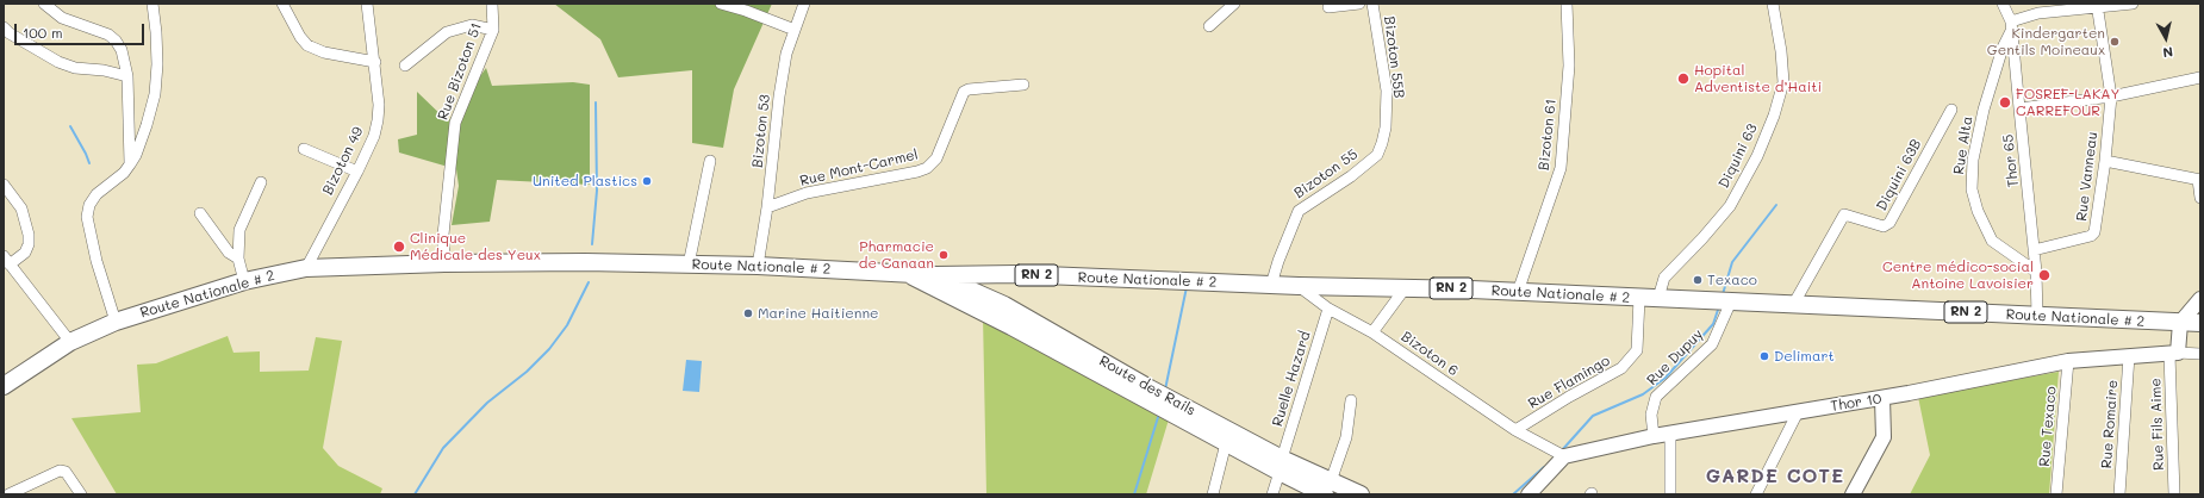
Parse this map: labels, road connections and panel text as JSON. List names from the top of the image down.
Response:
{
  "streets": {
    "main road": ["Route Nationale # 2", "RN 2", "Route des Rails"],
    "street": [
      "Bizoton 55B",
      "Rue Bizoton 51",
      "Bizoton 53",
      "Bizoton 61",
      "Rue Alta",
      "Diquini 63",
      "Bizoton 49",
      "Thor 65",
      "Rue Mont-Carmel",
      "Bizoton 55",
      "Diquini 63B",
      "Rue Vanneau",
      "Bizoton 6",
      "Rue Dupuy",
      "Ruelle Hazard",
      "Rue Flamingo",
      "Thor 10",
      "Rue Romaire",
      "Rue Fils Aime",
      "Rue Texaco"
    ]
  },
  "crossings": [
    ["Bizoton 55B", "Bizoton 55"],
    ["Rue Bizoton 51", "Route Nationale # 2"],
    ["Bizoton 53", "Rue Mont-Carmel"],
    ["Bizoton 53", "Route Nationale # 2"],
    ["Bizoton 61", "Route Nationale # 2"],
    ["Rue Alta", "Thor 65"],
    ["Diquini 63", "Route Nationale # 2"],
    ["Bizoton 49", "Route Nationale # 2"],
    ["Thor 65", "Rue Vanneau"],
    ["Thor 65", "Route Nationale # 2"],
    ["Bizoton 55", "Route Nationale # 2"],
    ["Diquini 63B", "Route Nationale # 2"],
    ["Route Nationale # 2", "Bizoton 6"],
    ["Route Nationale # 2", "Rue Dupuy"],
    ["Route Nationale # 2", "Rue Flamingo"],
    ["Route Nationale # 2", "Route des Rails"],
    ["Bizoton 6", "Ruelle Hazard"],
    ["Bizoton 6", "Rue Flamingo"],
    ["Bizoton 6", "Thor 10"],
    ["Rue Dupuy", "Thor 10"],
    ["Ruelle Hazard", "Route des Rails"],
    ["Thor 10", "Rue Romaire"],
    ["Thor 10", "Rue Fils Aime"],
    ["Thor 10", "Rue Texaco"]
  ],
  "districts": ["GARDE COTE"],
  "places": [
    "Kindergarten Gentils Moineaux",
    "Hopital Adventiste d’Haiti",
    "FOSREF-LAKAY CARREFOUR",
    "United Plastics",
    "Clinique Médicale des Yeux",
    "Pharmacie de Canaan",
    "Centre médico-social Antoine Lavoisier",
    "Texaco",
    "Marine Haitienne",
    "Delimart"
  ],
  "scale_bar": "100 m",
  "north": "bottom"
}
